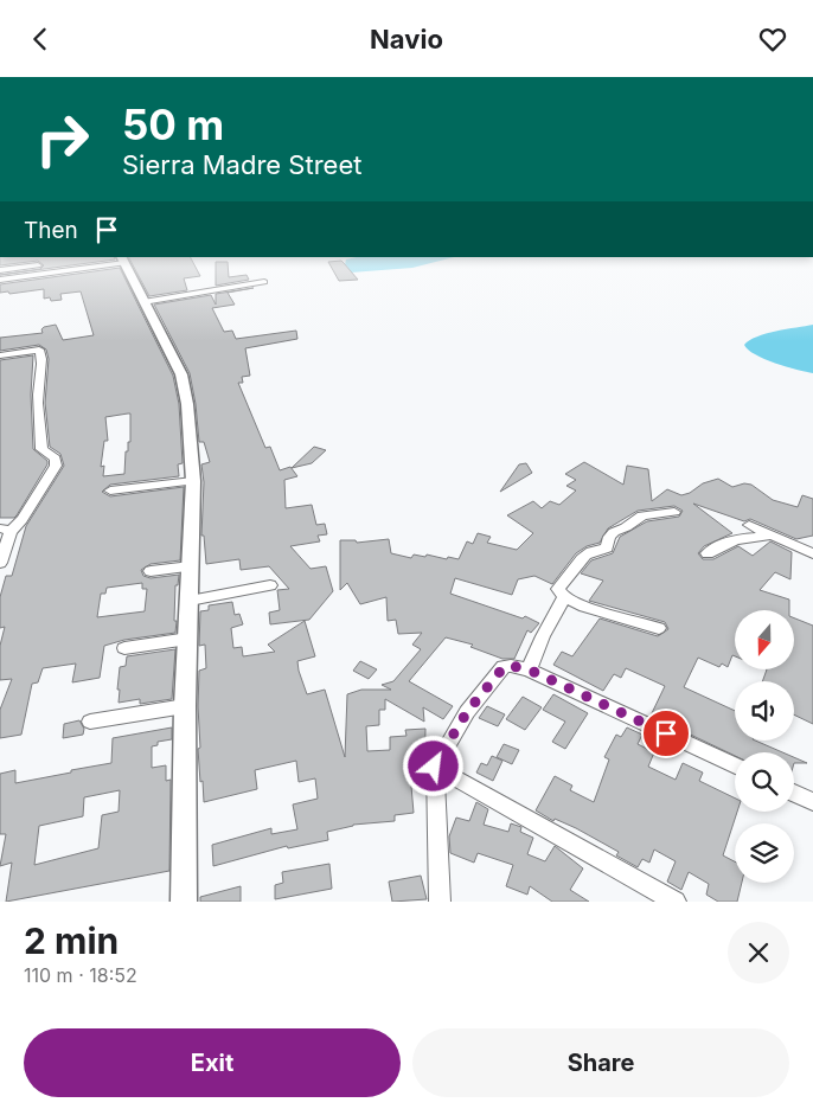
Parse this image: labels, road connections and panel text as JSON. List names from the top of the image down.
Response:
{
  "north": "bottom",
  "page": {
    "header": "Navio",
    "turn": ["50 m", "Sierra Madre Street"],
    "then": "Then",
    "heading": ["2 min", "110 m · 18:52"],
    "buttons": ["Exit", "Share"]
  }
}
